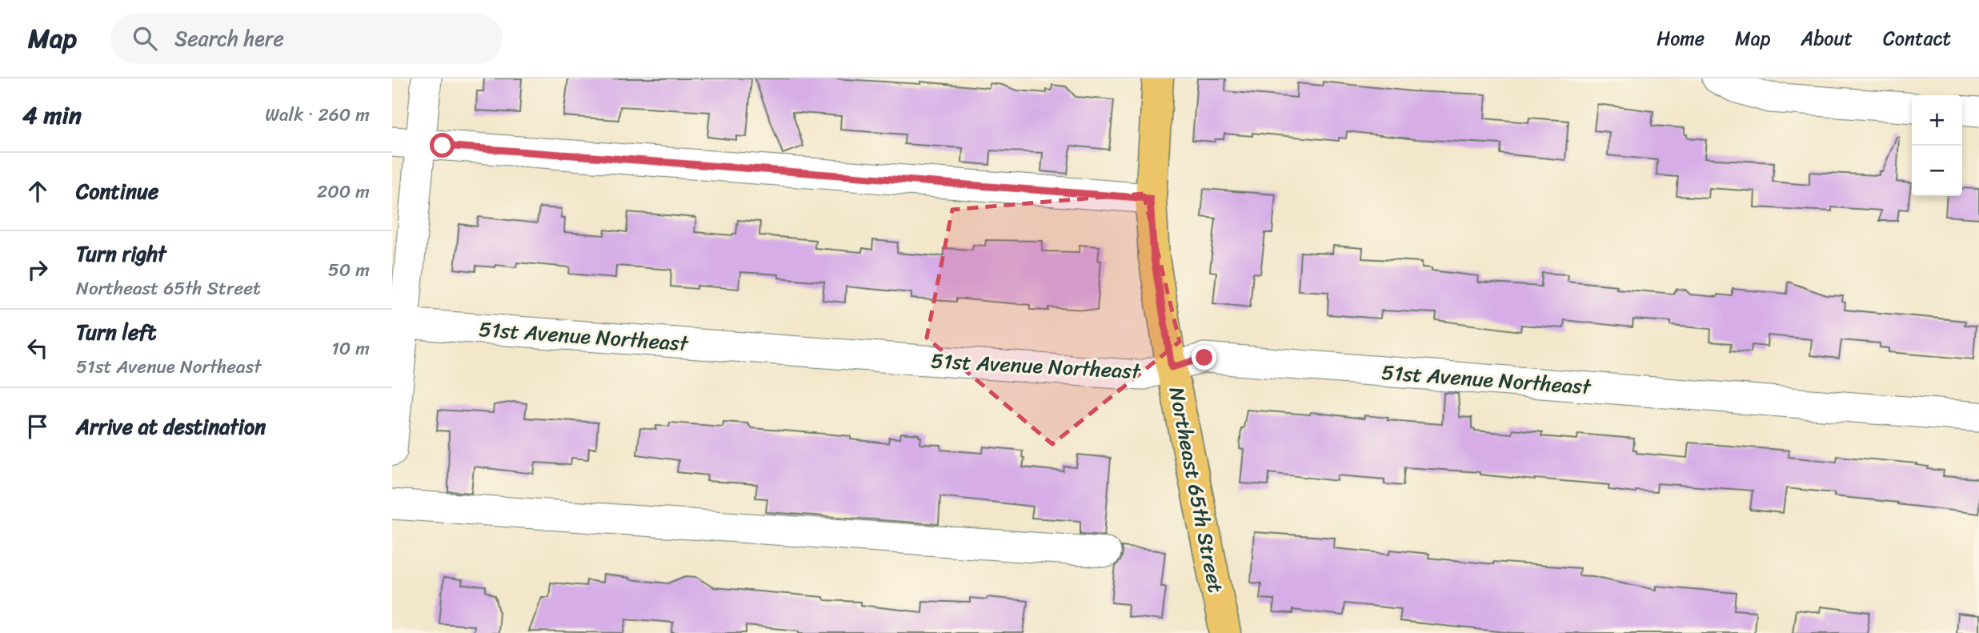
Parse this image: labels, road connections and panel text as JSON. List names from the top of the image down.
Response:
{
  "streets": {
    "main road": ["Northeast 65th Street"],
    "street": ["51st Avenue Northeast"]
  },
  "crossings": [
    ["51st Avenue Northeast", "Northeast 65th Street"]
  ],
  "page": {
    "header": "Map",
    "search": "Search here",
    "nav": [
      "Home",
      "Map",
      "About",
      "Contact"
    ],
    "heading": ["4 min", "Walk · 260 m"],
    "map_buttons": ["+", "−"],
    "list": [
      ["Continue", "200 m"],
      ["Turn right", "Northeast 65th Street", "50 m"],
      ["Turn left", "51st Avenue Northeast", "10 m"],
      "Arrive at destination"
    ]
  }
}
